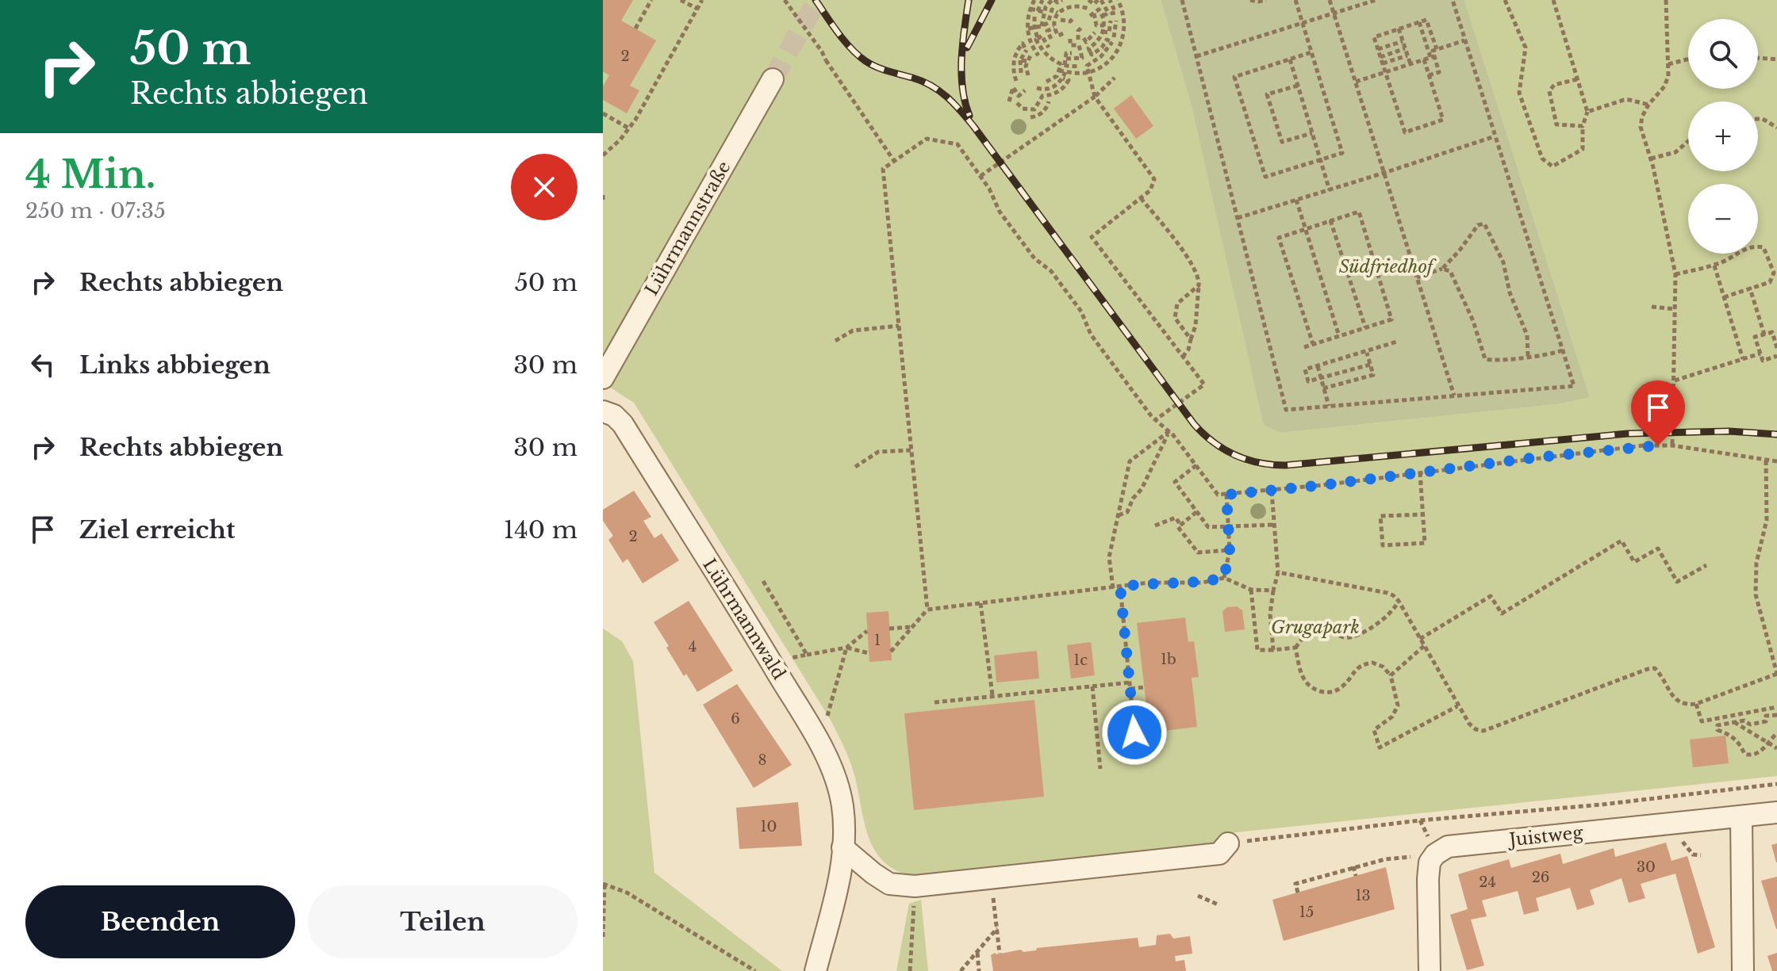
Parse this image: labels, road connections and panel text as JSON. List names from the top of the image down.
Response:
{
  "streets": {
    "street": ["Lührmannstraße", "Lührmannwald", "Juistweg"]
  },
  "parks": ["Südfriedhof", "Grugapark"],
  "house_numbers": [
    "2",
    "2",
    "1",
    "4",
    "1b",
    "1c",
    "6",
    "8",
    "10",
    "30",
    "26",
    "24",
    "13",
    "15"
  ],
  "page": {
    "turn": ["50 m", "Rechts abbiegen"],
    "map_buttons": ["+", "−"],
    "heading": ["4 Min.", "250 m · 07:35"],
    "list": [
      {
        "name": "Rechts abbiegen",
        "value": "50 m"
      },
      {
        "name": "Links abbiegen",
        "value": "30 m"
      },
      {
        "name": "Rechts abbiegen",
        "value": "30 m"
      },
      {
        "name": "Ziel erreicht",
        "value": "140 m"
      }
    ],
    "buttons": ["Beenden", "Teilen"]
  }
}
